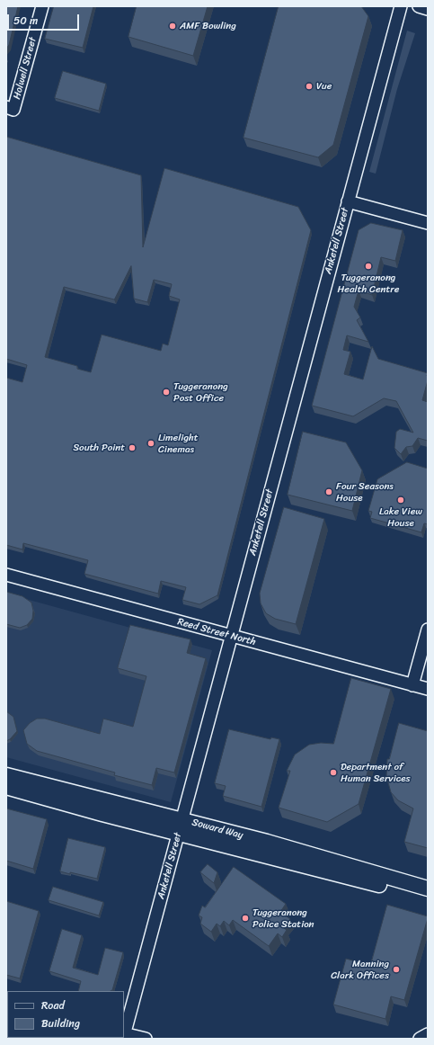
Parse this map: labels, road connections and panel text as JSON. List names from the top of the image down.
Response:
{
  "streets": {
    "main road": ["Soward Way"],
    "street": ["Holwell Street", "Anketell Street", "Reed Street North"]
  },
  "crossings": [
    ["Anketell Street", "Reed Street North"],
    ["Anketell Street", "Soward Way"]
  ],
  "places": [
    "AMF Bowling",
    "Vue",
    "Tuggeranong Health Centre",
    "Tuggeranong Post Office",
    "Limelight Cinemas",
    "South Point",
    "Four Seasons House",
    "Lake View House",
    "Department of Human Services",
    "Tuggeranong Police Station",
    "Manning Clark Offices"
  ],
  "legend": ["Road", "Building"],
  "scale_bar": "50 m"
}
